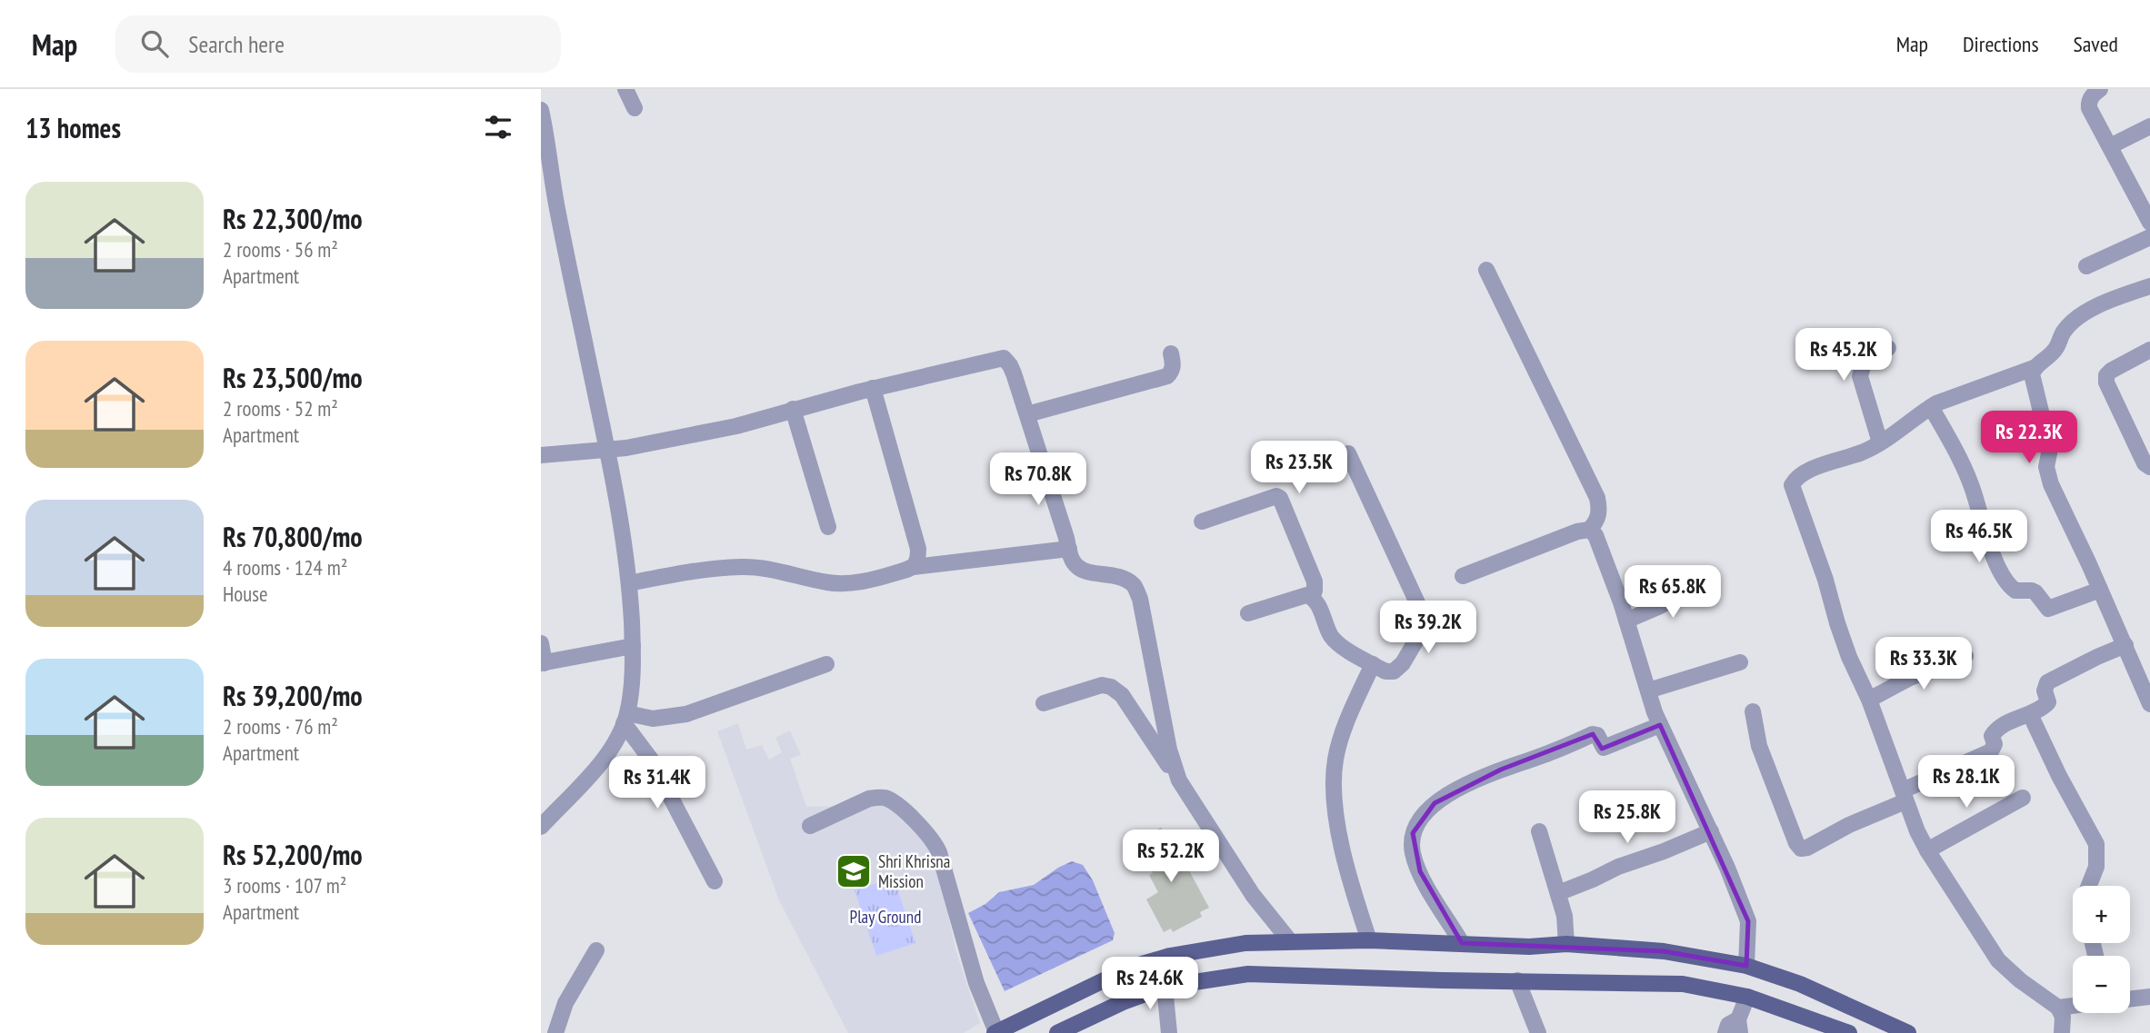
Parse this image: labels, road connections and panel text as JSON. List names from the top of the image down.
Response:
{
  "parks": ["Play Ground"],
  "places": {
    "school or university": ["Shri Khrisna Mission"]
  },
  "page": {
    "header": "Map",
    "search": "Search here",
    "nav": ["Map", "Directions", "Saved"],
    "heading": "13 homes",
    "list": [
      {
        "name": "Rs 22,300/mo",
        "note": "2 rooms · 56 m² · Apartment"
      },
      {
        "name": "Rs 23,500/mo",
        "note": "2 rooms · 52 m² · Apartment"
      },
      {
        "name": "Rs 70,800/mo",
        "note": "4 rooms · 124 m² · House"
      },
      {
        "name": "Rs 39,200/mo",
        "note": "2 rooms · 76 m² · Apartment"
      },
      {
        "name": "Rs 52,200/mo",
        "note": "3 rooms · 107 m² · Apartment"
      }
    ],
    "price": [
      "Rs 45.2K",
      "Rs 22.3K",
      "Rs 23.5K",
      "Rs 70.8K",
      "Rs 46.5K",
      "Rs 65.8K",
      "Rs 39.2K",
      "Rs 33.3K",
      "Rs 28.1K",
      "Rs 31.4K",
      "Rs 25.8K",
      "Rs 52.2K",
      "Rs 24.6K"
    ],
    "map_buttons": ["+", "−"]
  }
}
